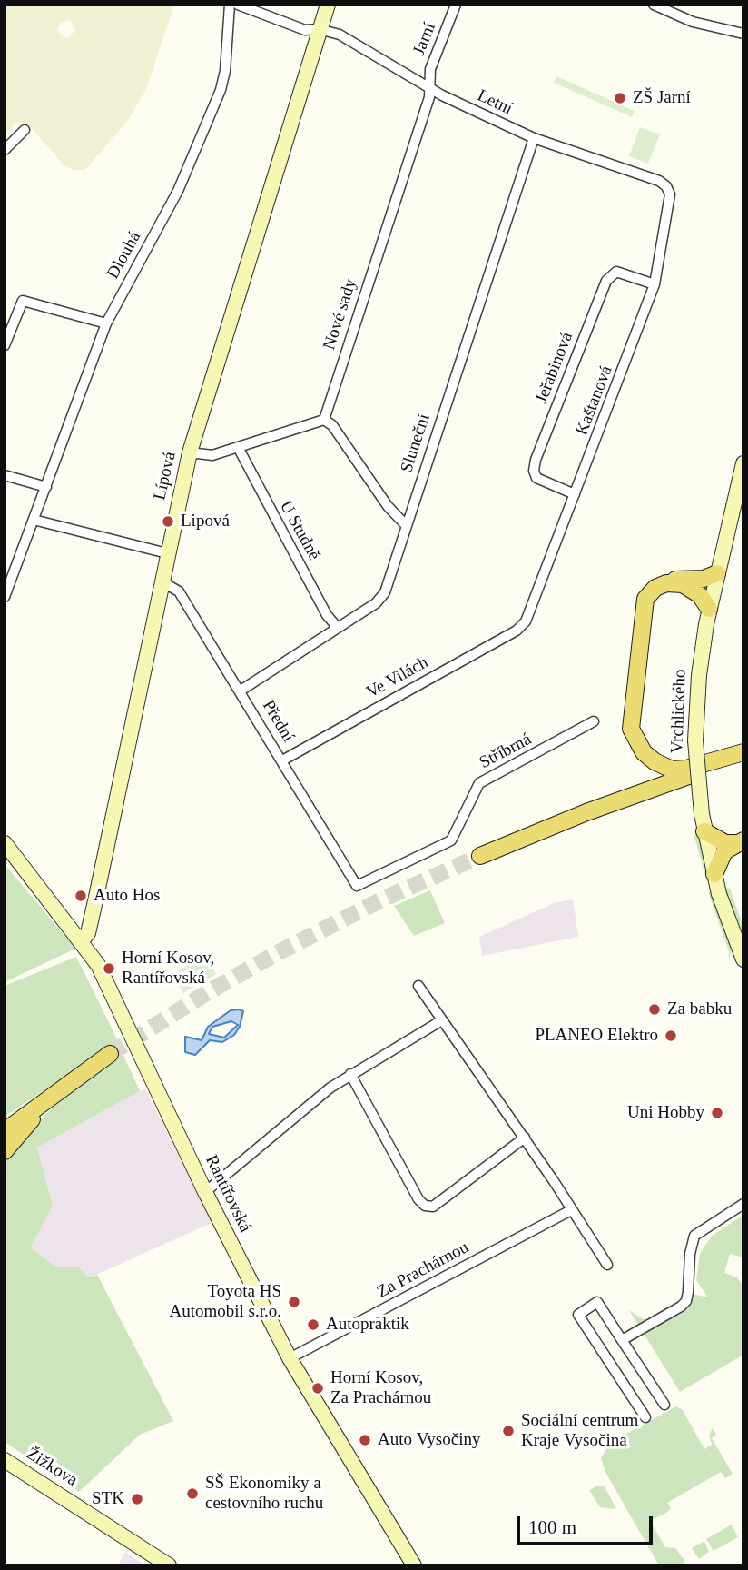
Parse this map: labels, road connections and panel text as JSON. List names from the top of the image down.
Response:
{
  "streets": {
    "street": [
      "Jarní",
      "Letní",
      "Dlouhá",
      "Nové sady",
      "Jeřabinová",
      "Kaštanová",
      "Sluneční",
      "Lípová",
      "U Studně",
      "Ve Vilách",
      "Vrchlického",
      "Přední",
      "Stříbrná",
      "Rantířovská",
      "Za Prachárnou",
      "Žižkova"
    ]
  },
  "crossings": [
    ["Jarní", "Letní"],
    ["Jarní", "Nové sady"],
    ["Letní", "Nové sady"],
    ["Letní", "Kaštanová"],
    ["Letní", "Sluneční"],
    ["Letní", "Lípová"],
    ["Jeřabinová", "Kaštanová"],
    ["Kaštanová", "Ve Vilách"],
    ["Sluneční", "U Studně"],
    ["Sluneční", "Přední"],
    ["Lípová", "Přední"],
    ["Lípová", "Rantířovská"],
    ["Ve Vilách", "Přední"],
    ["Přední", "Stříbrná"],
    ["Rantířovská", "Za Prachárnou"]
  ],
  "places": [
    "ZŠ Jarní",
    "Lipová",
    "Auto Hos",
    "Horní Kosov, Rantířovská",
    "Za babku",
    "PLANEO Elektro",
    "Uni Hobby",
    "Toyota HS Automobil s.r.o.",
    "Autopraktik",
    "Horní Kosov, Za Prachárnou",
    "Sociální centrum Kraje Vysočina",
    "Auto Vysočiny",
    "SŠ Ekonomiky a cestovního ruchu",
    "STK"
  ],
  "scale_bar": "100 m"
}
